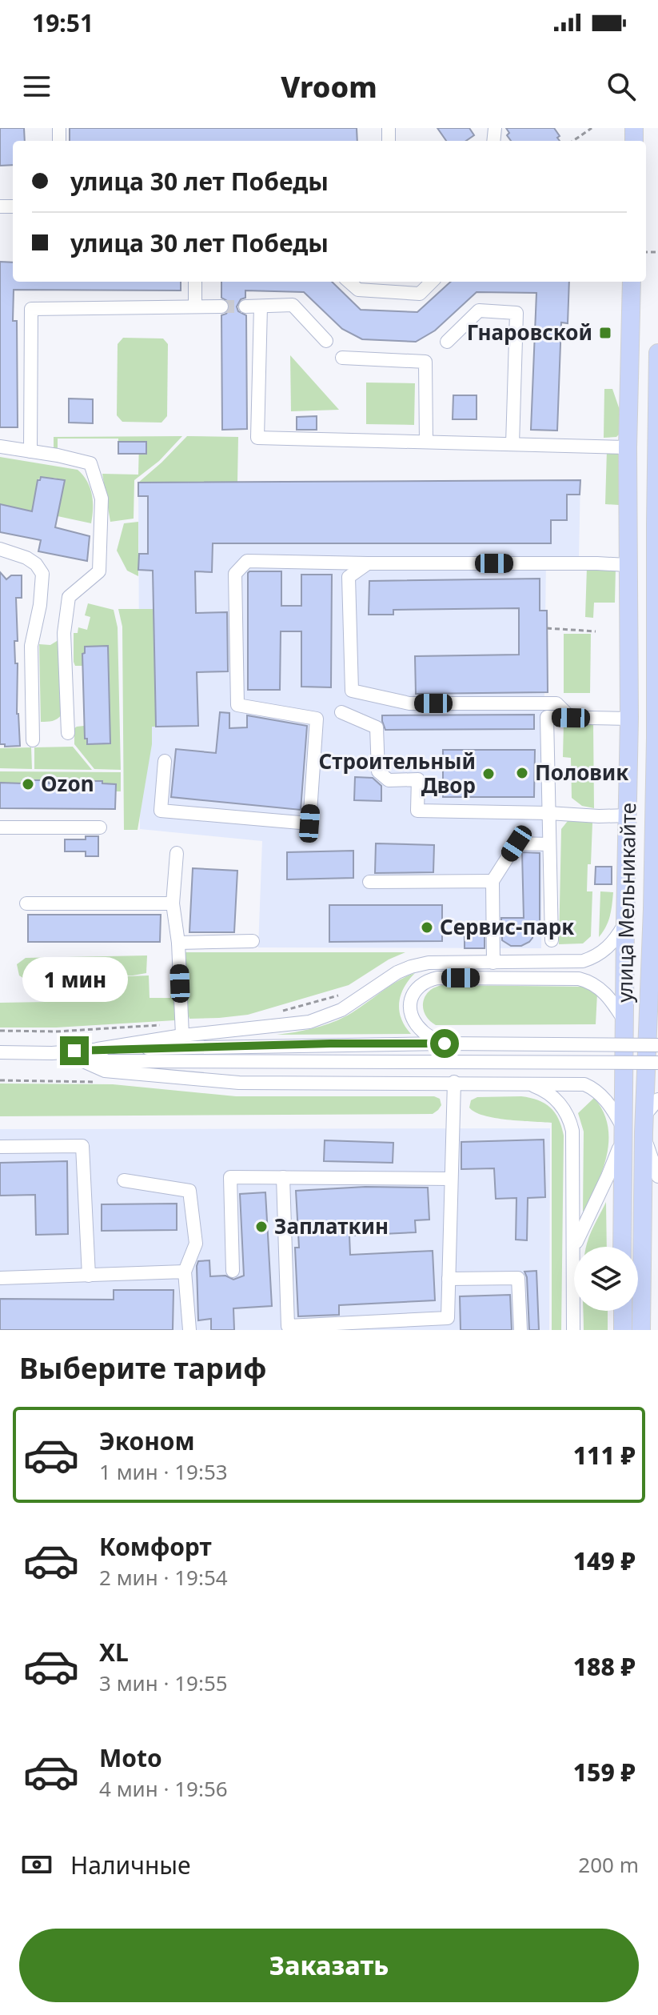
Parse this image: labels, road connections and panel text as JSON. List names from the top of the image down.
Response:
{
  "streets": {
    "main road": ["улица Мельникайте"]
  },
  "places": {
    "transit": ["Гнаровской"],
    "other": [
      "Половик",
      "Строительный Двор",
      "Ozon",
      "Сервис-парк",
      "Заплаткин"
    ]
  },
  "page": {
    "status": "19:51",
    "header": "Vroom",
    "banner": ["улица 30 лет Победы", "улица 30 лет Победы"],
    "bubble": "1 мин",
    "heading": "Выберите тариф",
    "list": [
      {
        "name": "Эконом",
        "note": "1 мин · 19:53",
        "value": "111 ₽"
      },
      {
        "name": "Комфорт",
        "note": "2 мин · 19:54",
        "value": "149 ₽"
      },
      {
        "name": "XL",
        "note": "3 мин · 19:55",
        "value": "188 ₽"
      },
      {
        "name": "Moto",
        "note": "4 мин · 19:56",
        "value": "159 ₽"
      }
    ],
    "pay": ["Наличные", "200 m"],
    "buttons": "Заказать"
  }
}
